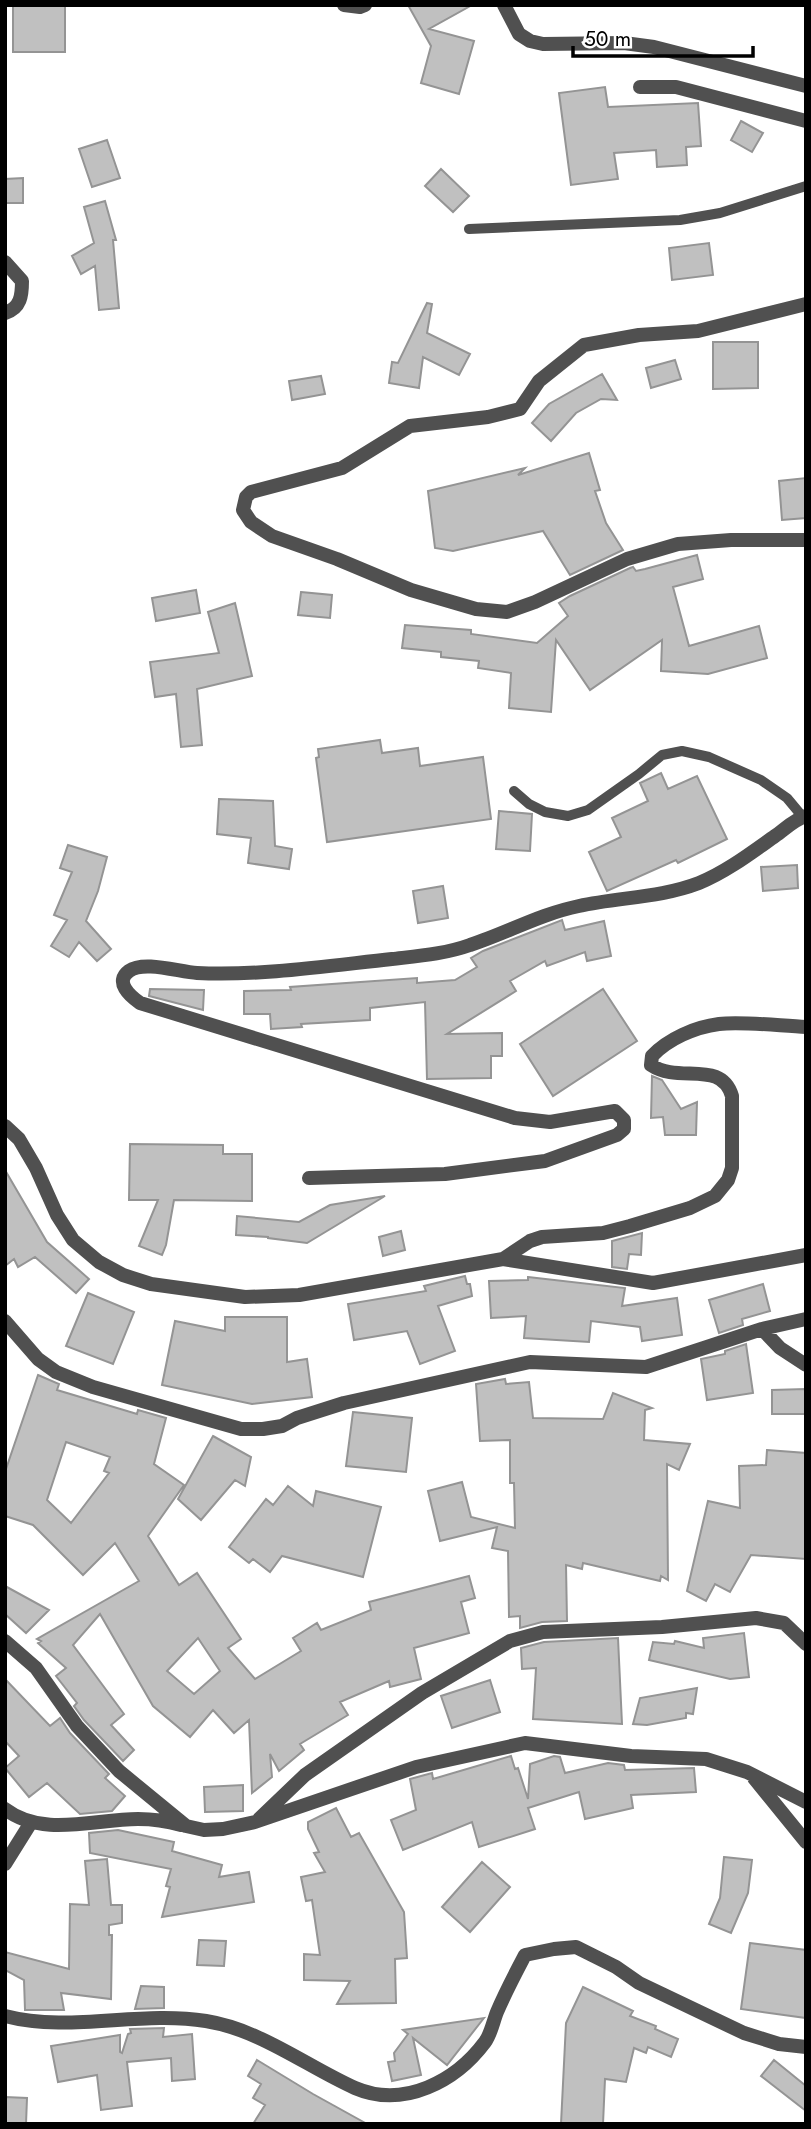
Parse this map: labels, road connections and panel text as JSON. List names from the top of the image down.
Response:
{
  "scale_bar": "50 m"
}
